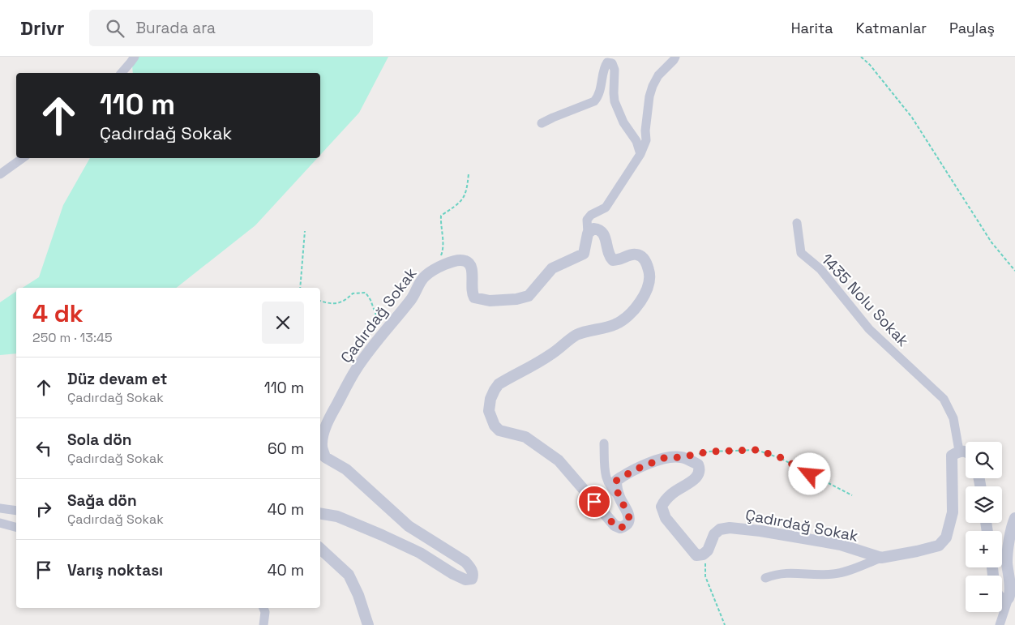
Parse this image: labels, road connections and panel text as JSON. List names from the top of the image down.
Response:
{
  "streets": {
    "street": ["1435 Nolu Sokak", "Çadırdağ Sokak"]
  },
  "crossings": [
    ["1435 Nolu Sokak", "Çadırdağ Sokak"]
  ],
  "page": {
    "header": "Drivr",
    "search": "Burada ara",
    "nav": ["Harita", "Katmanlar", "Paylaş"],
    "turn": ["110 m", "Çadırdağ Sokak"],
    "heading": ["4 dk", "250 m · 13:45"],
    "list": [
      {
        "name": "Düz devam et",
        "note": "Çadırdağ Sokak",
        "value": "110 m"
      },
      {
        "name": "Sola dön",
        "note": "Çadırdağ Sokak",
        "value": "60 m"
      },
      {
        "name": "Sağa dön",
        "note": "Çadırdağ Sokak",
        "value": "40 m"
      },
      {
        "name": "Varış noktası",
        "value": "40 m"
      }
    ],
    "map_buttons": ["+", "−"]
  }
}
